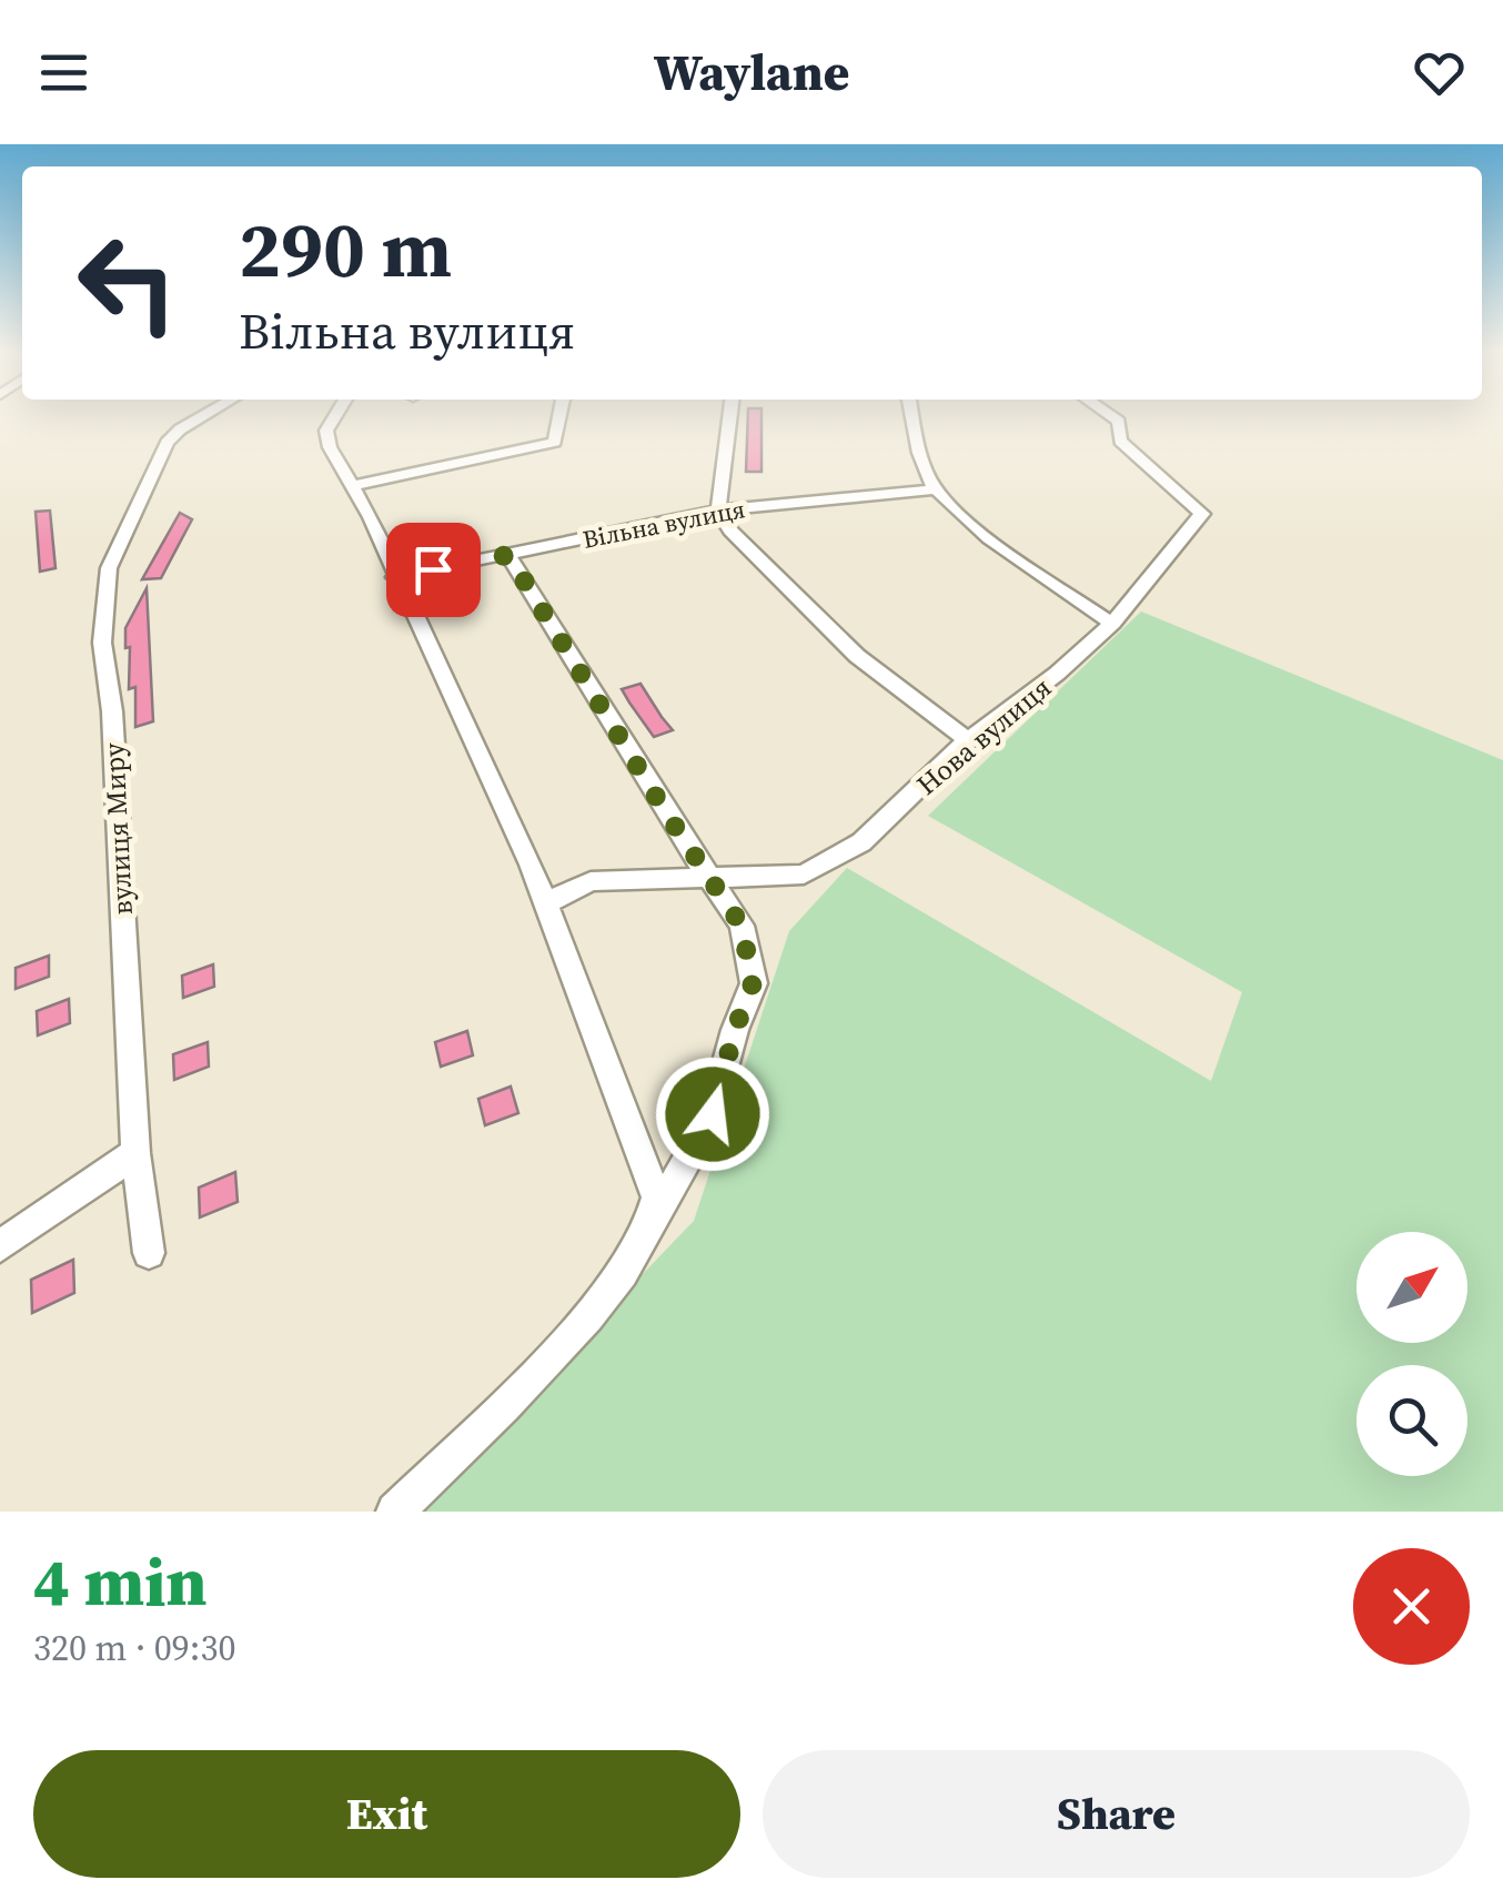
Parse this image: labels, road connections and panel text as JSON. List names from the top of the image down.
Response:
{
  "streets": {
    "street": ["Вільна вулиця", "Нова вулиця", "вулиця Миру"]
  },
  "north": "top right",
  "page": {
    "header": "Waylane",
    "turn": ["290 m", "Вільна вулиця"],
    "heading": ["4 min", "320 m · 09:30"],
    "buttons": ["Exit", "Share"]
  }
}
